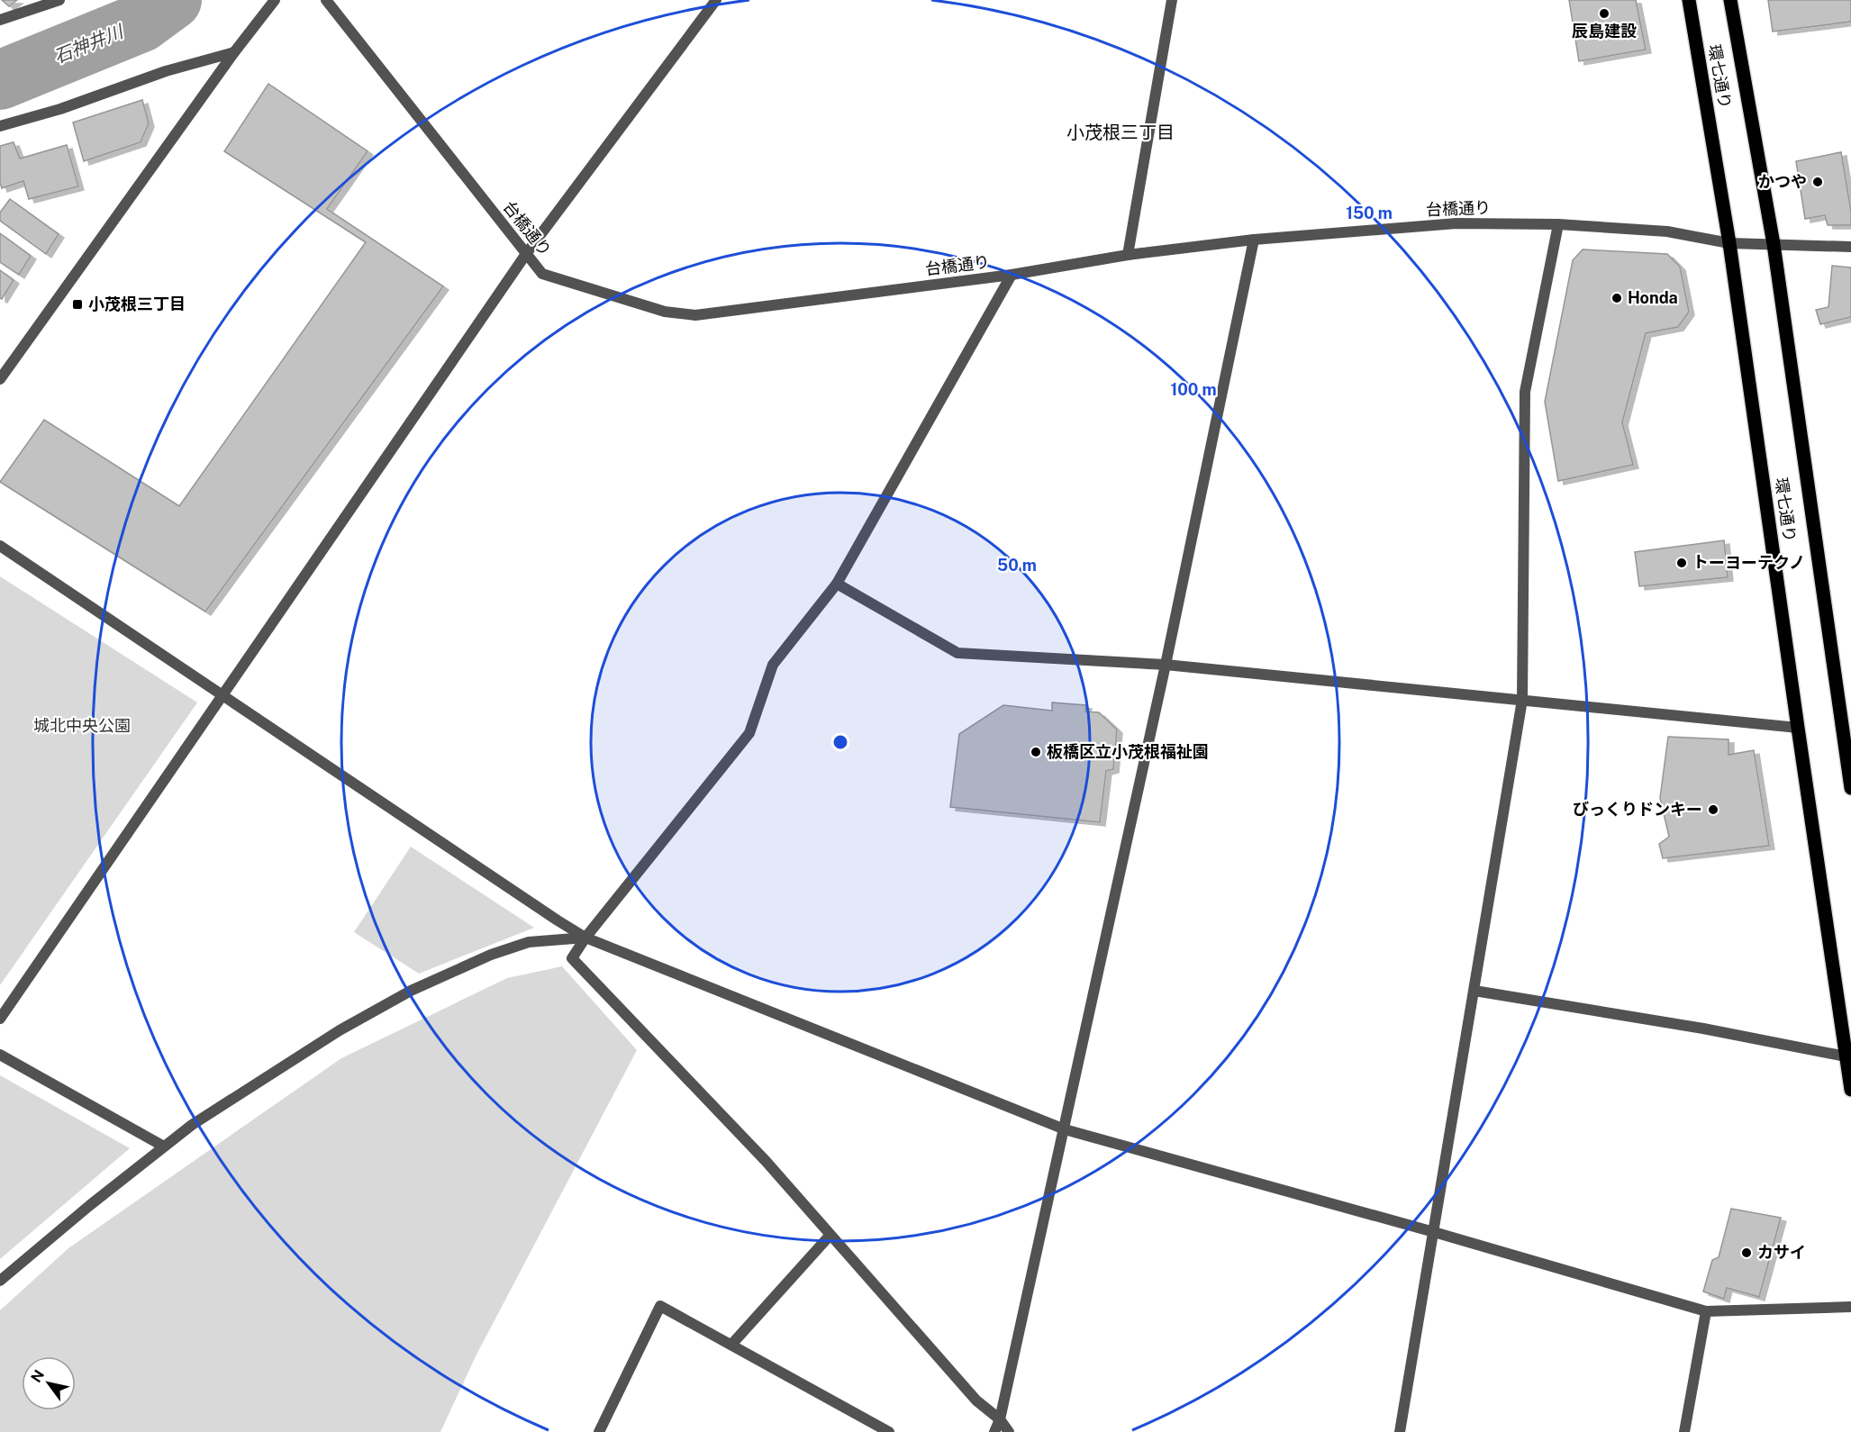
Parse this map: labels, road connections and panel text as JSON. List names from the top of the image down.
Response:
{
  "streets": {
    "main road": ["環七通り"],
    "street": ["台橋通り"]
  },
  "crossings": [
    ["環七通り", "台橋通り"]
  ],
  "districts": ["小茂根三丁目"],
  "water": ["石神井川"],
  "parks": ["城北中央公園"],
  "places": {
    "other": [
      "辰島建設",
      "かつや",
      "Honda",
      "トーヨーテクノ",
      "板橋区立小茂根福祉園",
      "びっくりドンキー",
      "カサイ"
    ],
    "transit": ["小茂根三丁目"]
  },
  "north": "top left",
  "rings": ["150 m", "100 m", "50 m"]
}
